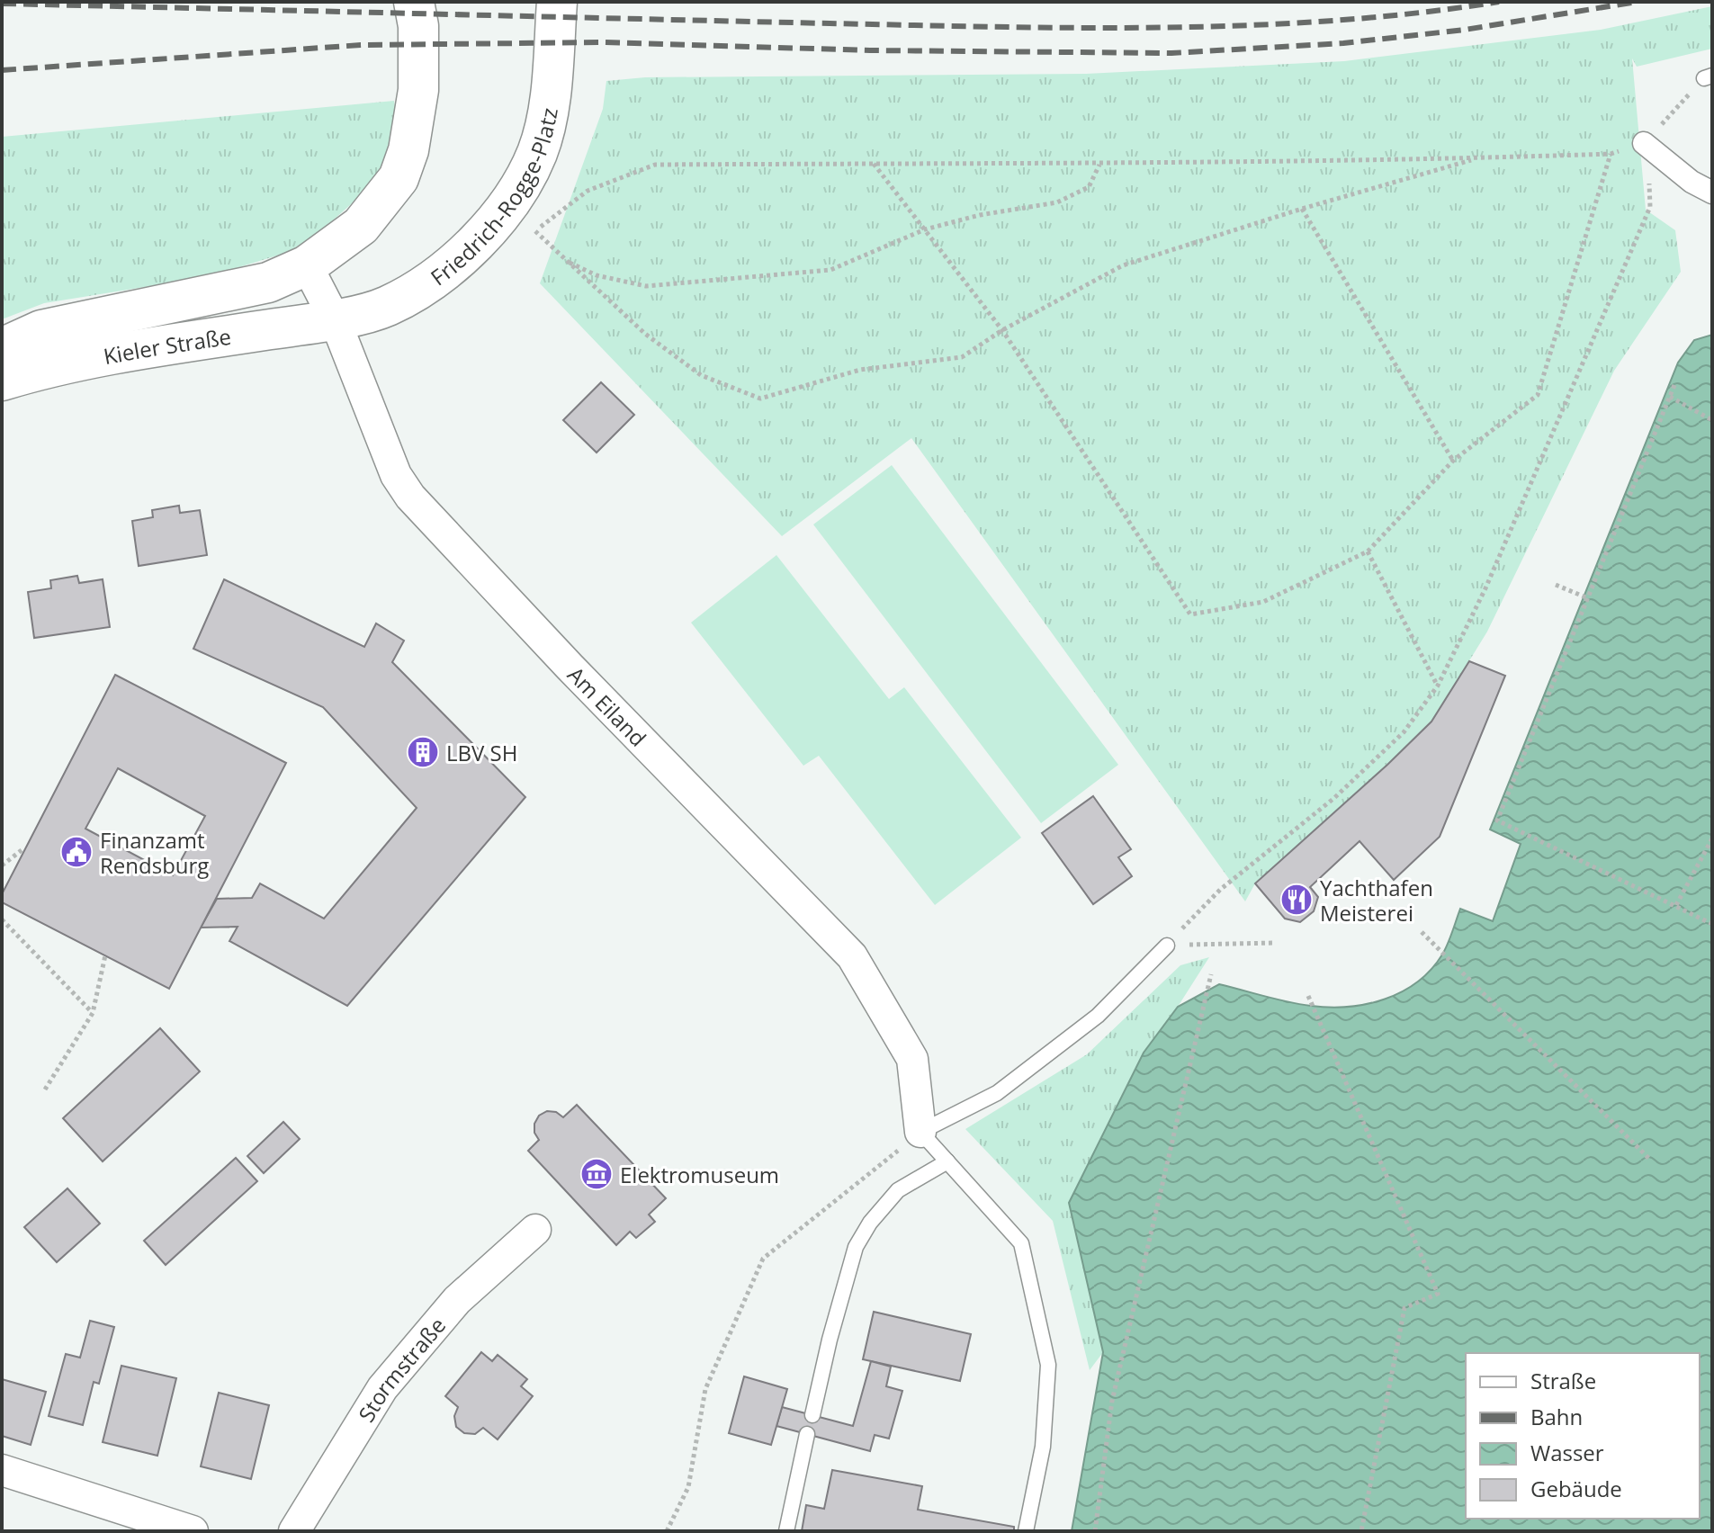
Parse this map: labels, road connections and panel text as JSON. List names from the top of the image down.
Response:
{
  "streets": {
    "main road": ["Friedrich-Rogge-Platz", "Kieler Straße"],
    "street": ["Am Eiland", "Stormstraße"]
  },
  "crossings": [
    ["Friedrich-Rogge-Platz", "Kieler Straße"],
    ["Friedrich-Rogge-Platz", "Am Eiland"],
    ["Kieler Straße", "Am Eiland"]
  ],
  "places": {
    "building": ["LBV SH"],
    "public building": ["Finanzamt Rendsburg"],
    "restaurant": ["Yachthafen Meisterei"],
    "museum": ["Elektromuseum"]
  },
  "legend": [
    "Straße",
    "Bahn",
    "Wasser",
    "Gebäude"
  ]
}
